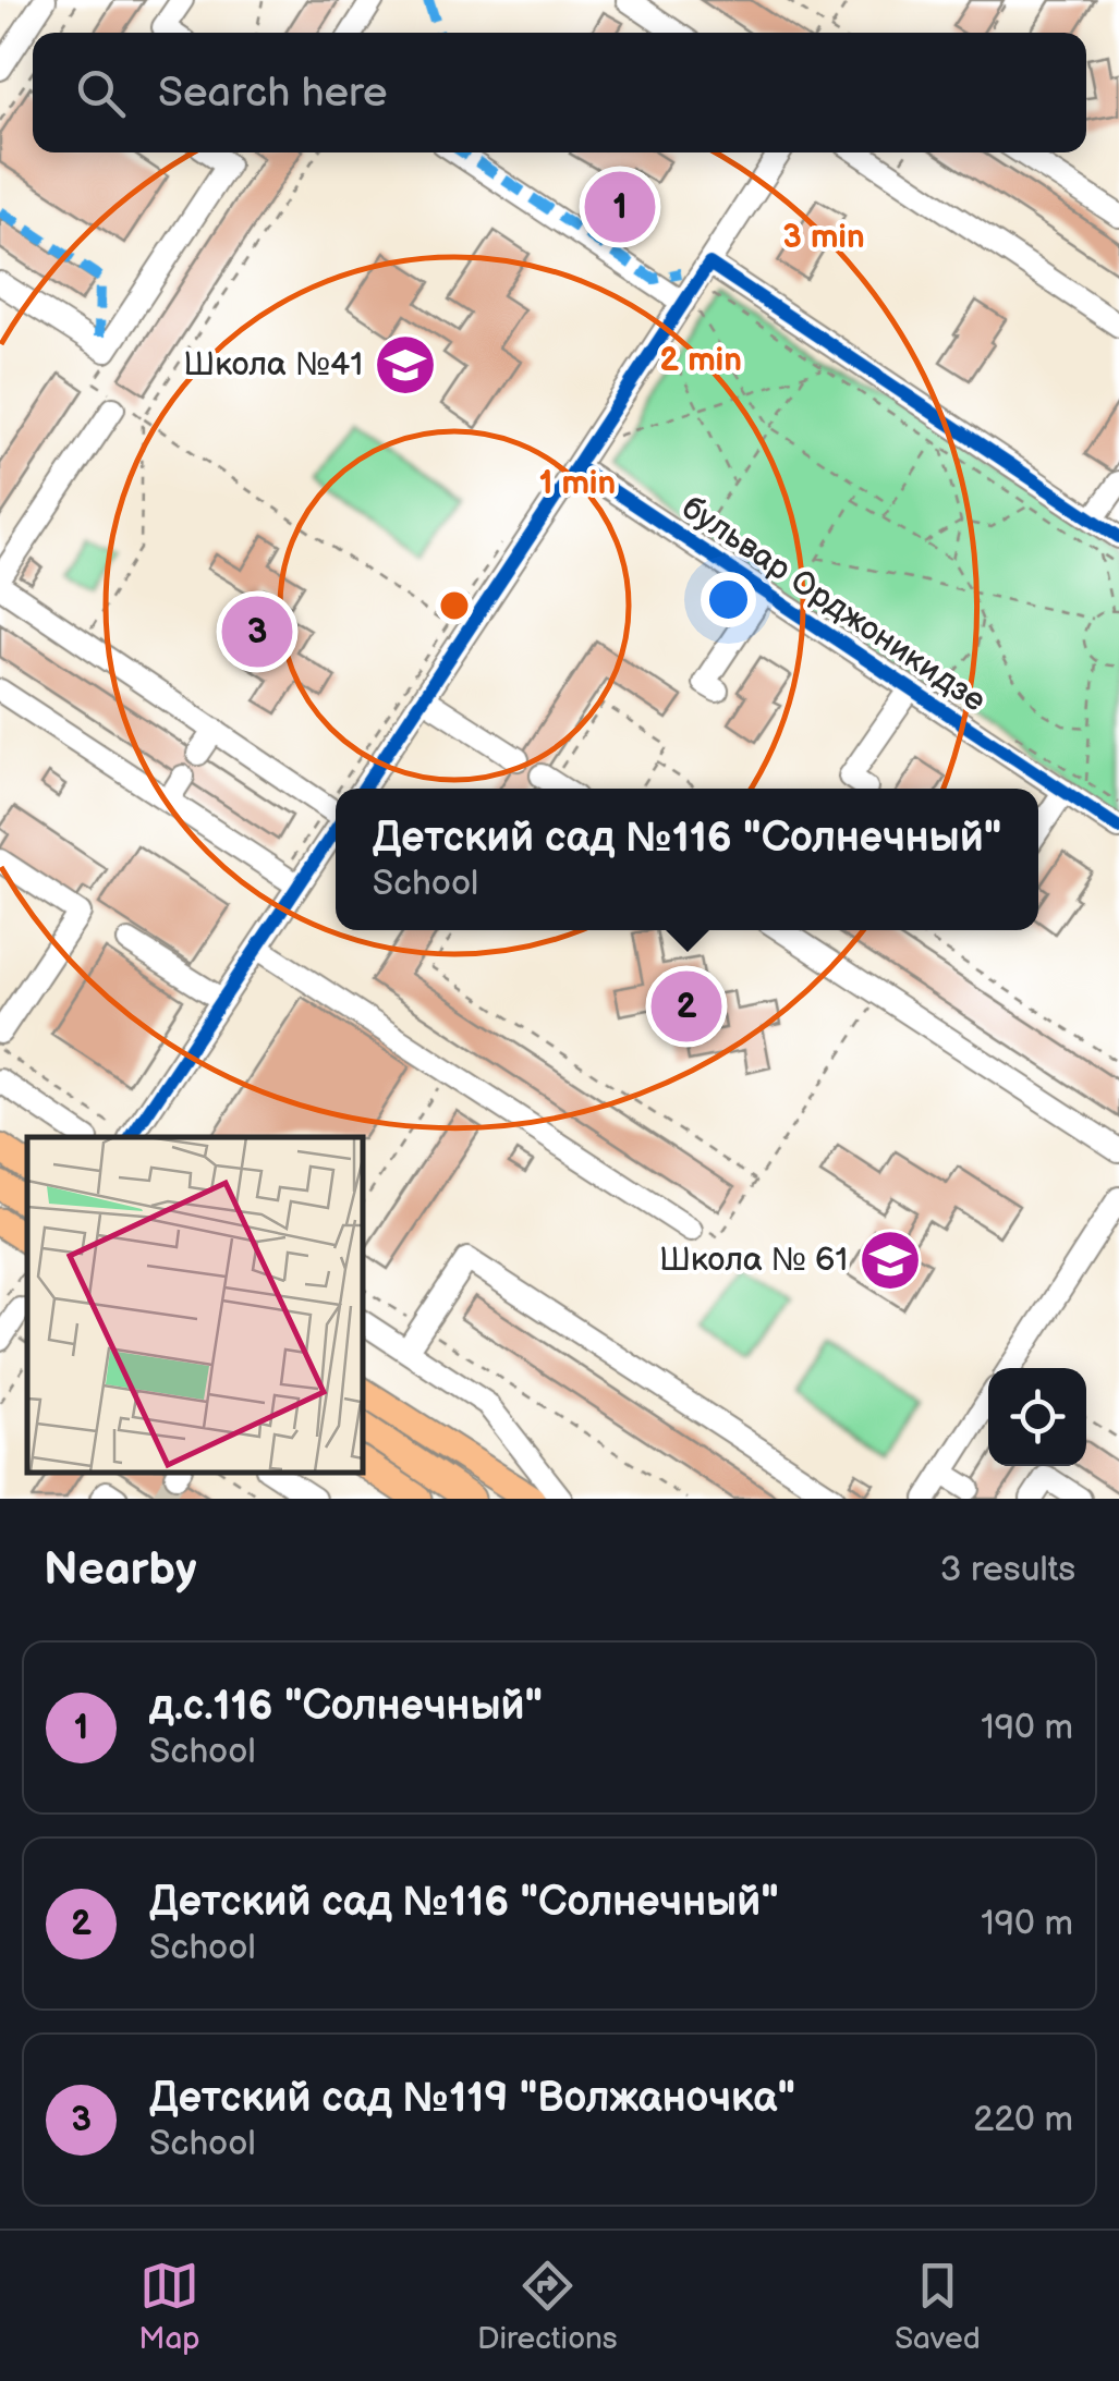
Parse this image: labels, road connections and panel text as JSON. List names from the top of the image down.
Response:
{
  "streets": {
    "street": ["бульвар Орджоникидзе"]
  },
  "places": {
    "school or university": ["Школа №41", "Школа № 61"]
  },
  "page": {
    "search": "Search here",
    "pins": ["1", "3", "2"],
    "popup": ["Детский сад №116 \"Солнечный\"", "School"],
    "heading": ["Nearby", "3 results"],
    "list": [
      {
        "mark": "1",
        "name": "д.с.116 \"Солнечный\"",
        "note": "School",
        "value": "190 m"
      },
      {
        "mark": "2",
        "name": "Детский сад №116 \"Солнечный\"",
        "note": "School",
        "value": "190 m"
      },
      {
        "mark": "3",
        "name": "Детский сад №119 \"Волжаночка\"",
        "note": "School",
        "value": "220 m"
      }
    ],
    "nav": ["Map", "Directions", "Saved"]
  },
  "rings": ["3 min", "2 min", "1 min"]
}
